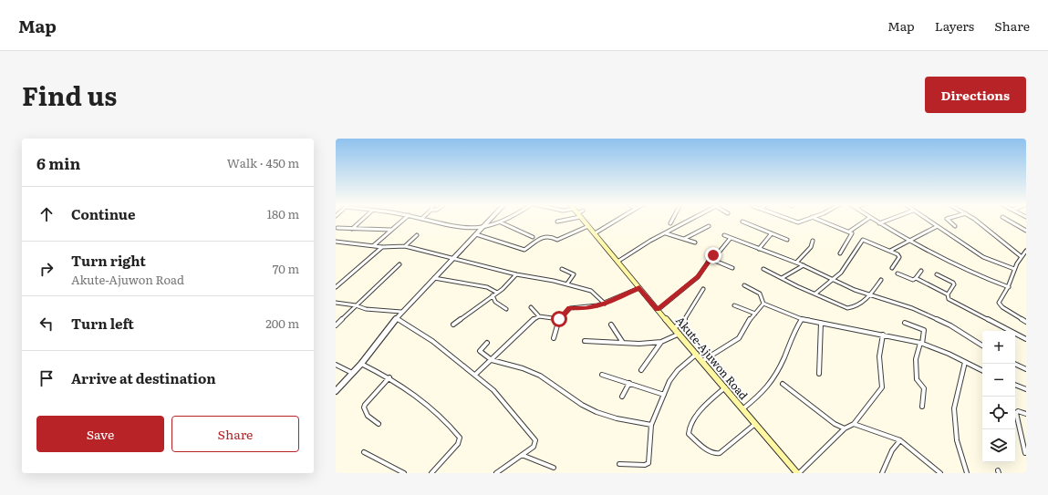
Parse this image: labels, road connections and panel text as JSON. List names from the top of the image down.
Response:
{
  "streets": {
    "main road": ["Akute-Ajuwon Road"]
  },
  "page": {
    "header": "Map",
    "nav": ["Map", "Layers", "Share"],
    "title": "Find us",
    "buttons": [
      "Directions",
      ["Save", "Share"]
    ],
    "heading": ["6 min", "Walk · 450 m"],
    "list": [
      ["Continue", "180 m"],
      ["Turn right", "Akute-Ajuwon Road", "70 m"],
      ["Turn left", "200 m"],
      "Arrive at destination"
    ],
    "map_buttons": ["+", "−"]
  }
}
